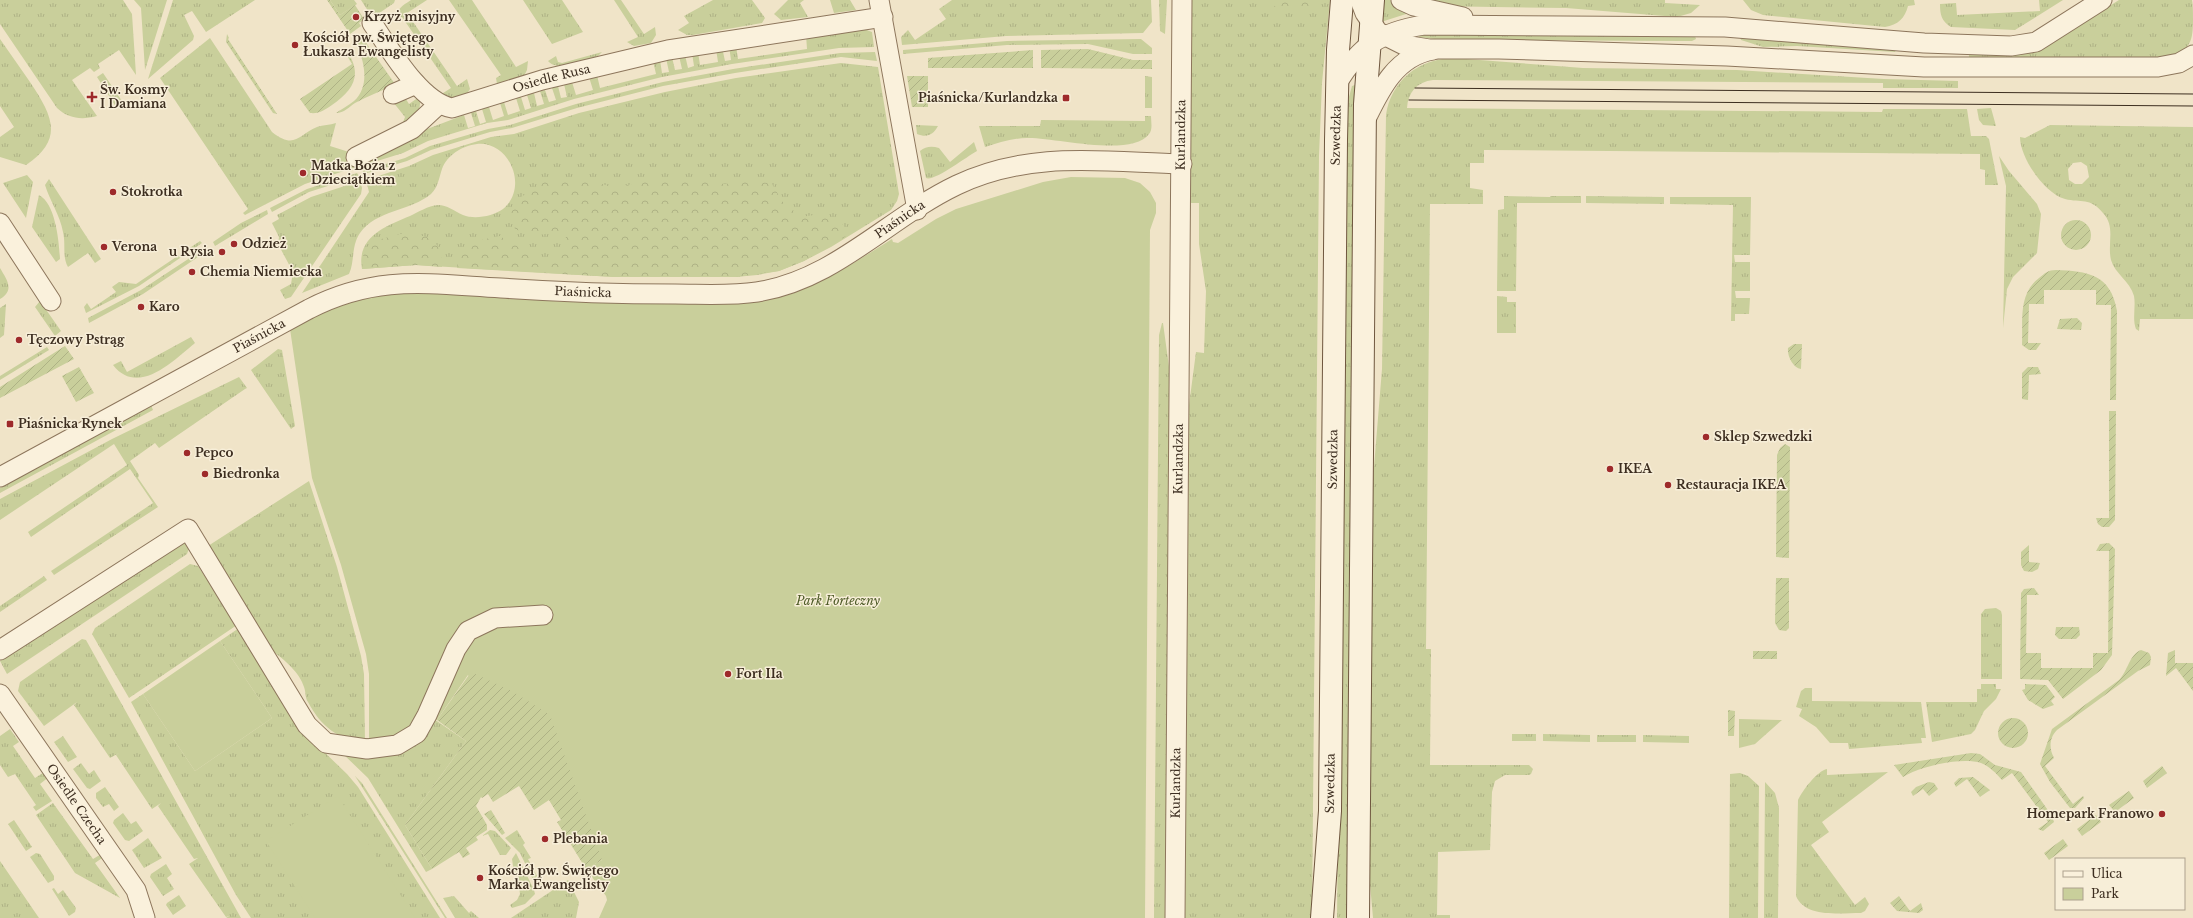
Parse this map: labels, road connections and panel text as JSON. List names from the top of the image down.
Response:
{
  "streets": {
    "street": [
      "Osiedle Rusa",
      "Kurlandzka",
      "Szwedzka",
      "Piaśnicka",
      "Osiedle Czecha"
    ]
  },
  "crossings": [
    ["Kurlandzka", "Piaśnicka"]
  ],
  "parks": ["Park Forteczny"],
  "places": {
    "other": [
      "Krzyż misyjny",
      "Kościół pw. Świętego Łukasza Ewangelisty",
      "Matka Boża z Dzieciątkiem",
      "Stokrotka",
      "Odzież",
      "Verona",
      "u Rysia",
      "Chemia Niemiecka",
      "Karo",
      "Tęczowy Pstrąg",
      "Sklep Szwedzki",
      "Pepco",
      "IKEA",
      "Biedronka",
      "Restauracja IKEA",
      "Fort IIa",
      "Homepark Franowo",
      "Plebania",
      "Kościół pw. Świętego Marka Ewangelisty"
    ],
    "health": ["Św. Kosmy I Damiana"],
    "transit": ["Piaśnicka/Kurlandzka", "Piaśnicka Rynek"]
  },
  "legend": ["Ulica", "Park"]
}
